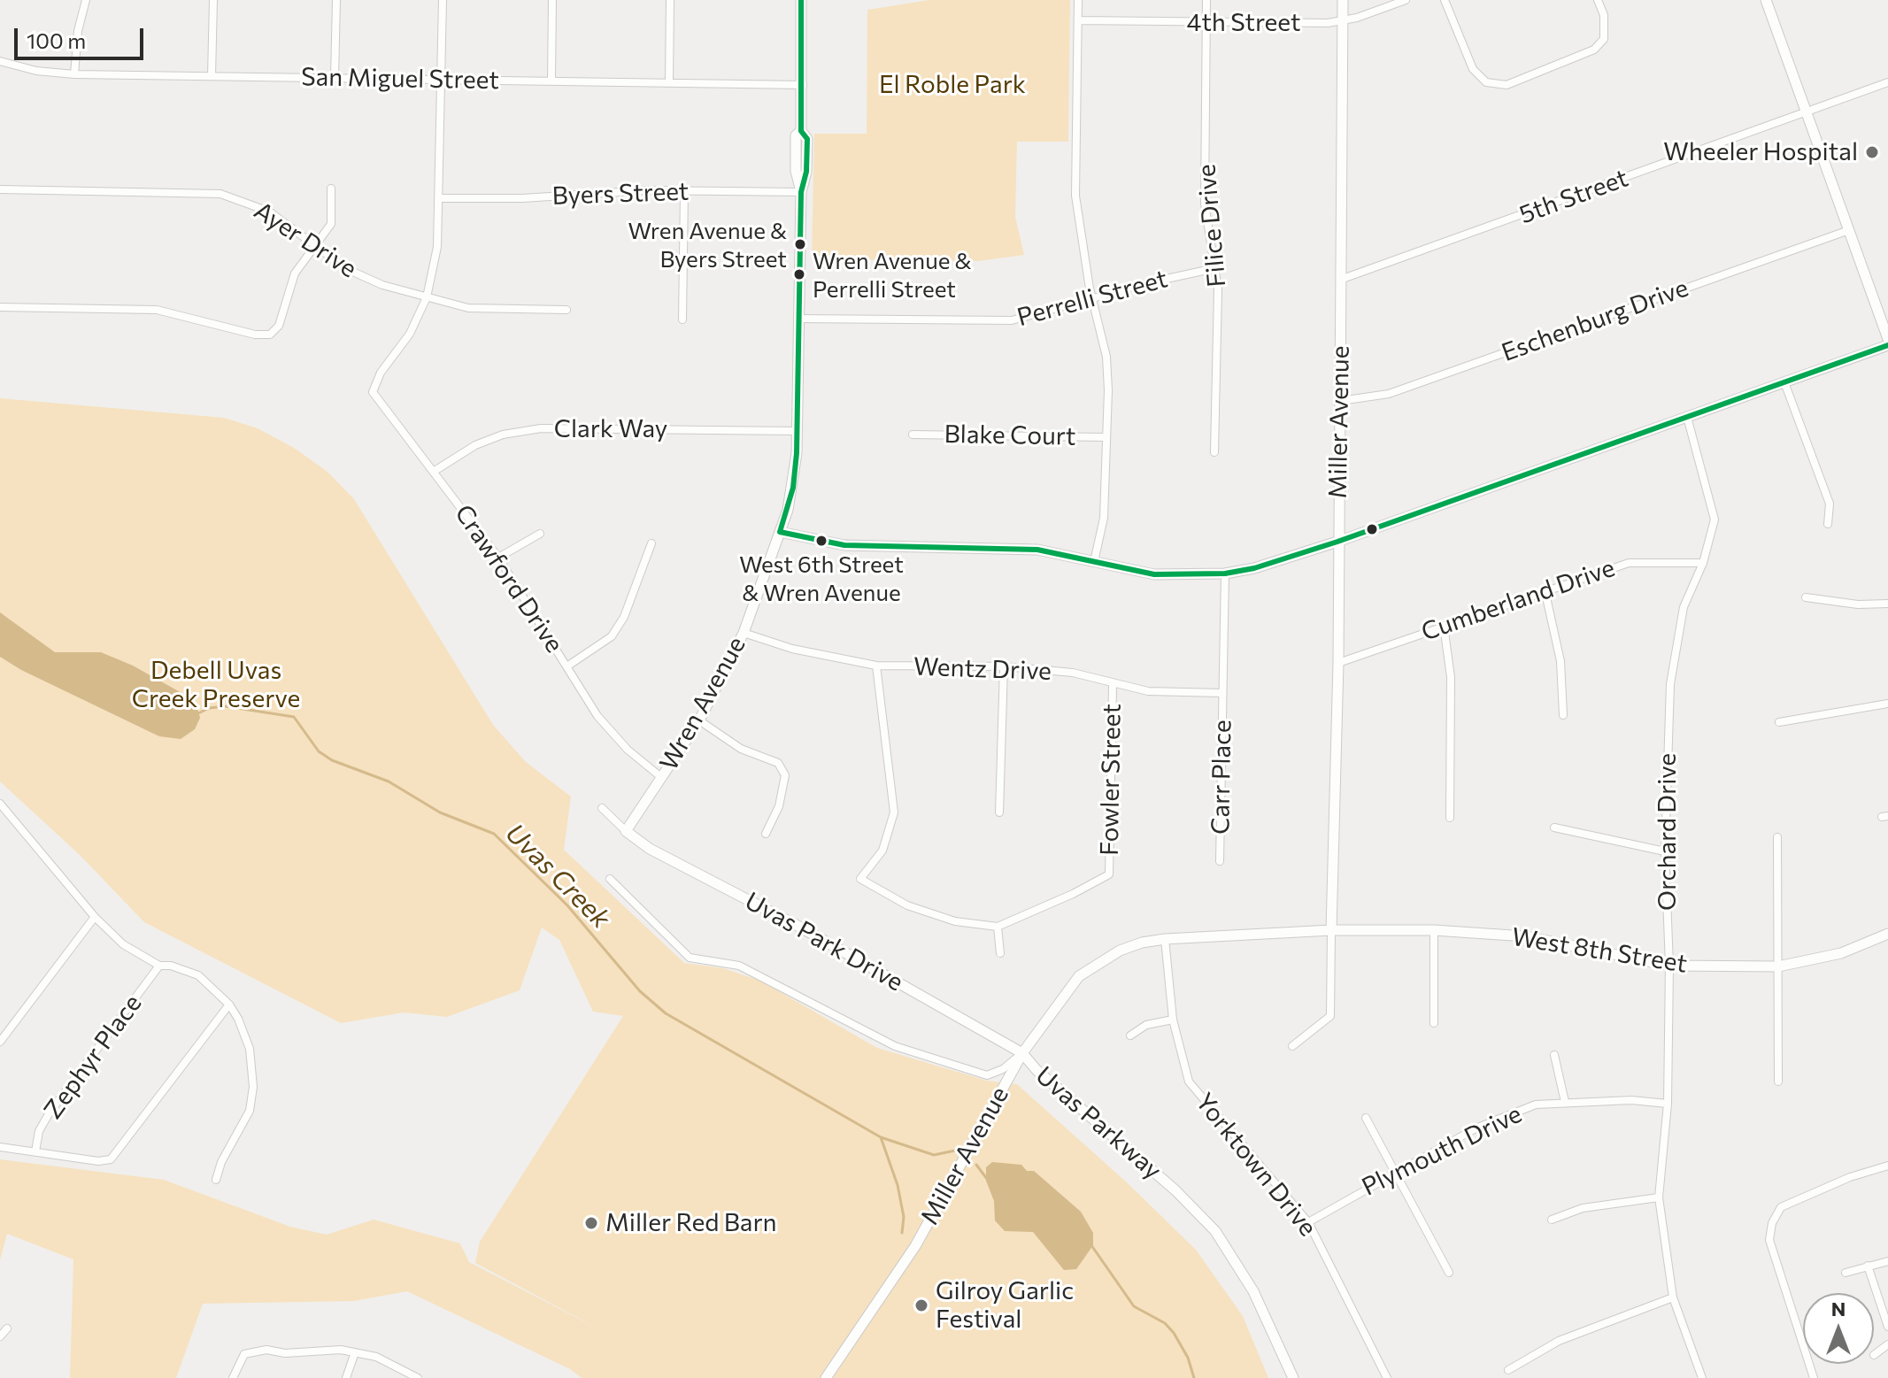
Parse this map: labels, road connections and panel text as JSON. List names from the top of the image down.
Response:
{
  "streets": {
    "street": [
      "4th Street",
      "San Miguel Street",
      "Byers Street",
      "5th Street",
      "Filice Drive",
      "Ayer Drive",
      "Perrelli Street",
      "Eschenburg Drive",
      "Miller Avenue",
      "Clark Way",
      "Blake Court",
      "Crawford Drive",
      "Cumberland Drive",
      "Wentz Drive",
      "Wren Avenue",
      "Carr Place",
      "Fowler Street",
      "Orchard Drive",
      "Uvas Park Drive",
      "West 8th Street",
      "Zephyr Place",
      "Uvas Parkway",
      "Plymouth Drive",
      "Yorktown Drive"
    ]
  },
  "crossings": [
    ["4th Street", "Filice Drive"],
    ["4th Street", "Miller Avenue"],
    ["San Miguel Street", "Wren Avenue"],
    ["Byers Street", "Wren Avenue"],
    ["5th Street", "Miller Avenue"],
    ["Filice Drive", "Perrelli Street"],
    ["Ayer Drive", "Crawford Drive"],
    ["Perrelli Street", "Wren Avenue"],
    ["Eschenburg Drive", "Miller Avenue"],
    ["Miller Avenue", "Cumberland Drive"],
    ["Miller Avenue", "Uvas Park Drive"],
    ["Miller Avenue", "West 8th Street"],
    ["Miller Avenue", "Uvas Parkway"],
    ["Miller Avenue", "Yorktown Drive"],
    ["Clark Way", "Crawford Drive"],
    ["Clark Way", "Wren Avenue"],
    ["Crawford Drive", "Wren Avenue"],
    ["Cumberland Drive", "Orchard Drive"],
    ["Wentz Drive", "Wren Avenue"],
    ["Wentz Drive", "Carr Place"],
    ["Wentz Drive", "Fowler Street"],
    ["Wren Avenue", "Uvas Park Drive"],
    ["Orchard Drive", "West 8th Street"],
    ["Orchard Drive", "Plymouth Drive"],
    ["Uvas Park Drive", "Uvas Parkway"],
    ["Plymouth Drive", "Yorktown Drive"]
  ],
  "water": ["Uvas Creek"],
  "parks": ["El Roble Park", "Debell Uvas Creek Preserve"],
  "places": [
    "Wheeler Hospital",
    "Wren Avenue & Byers Street",
    "Wren Avenue & Perrelli Street",
    "West 6th Street & Wren Avenue",
    "Miller Red Barn",
    "Gilroy Garlic Festival"
  ],
  "scale_bar": "100 m",
  "north": "top"
}
